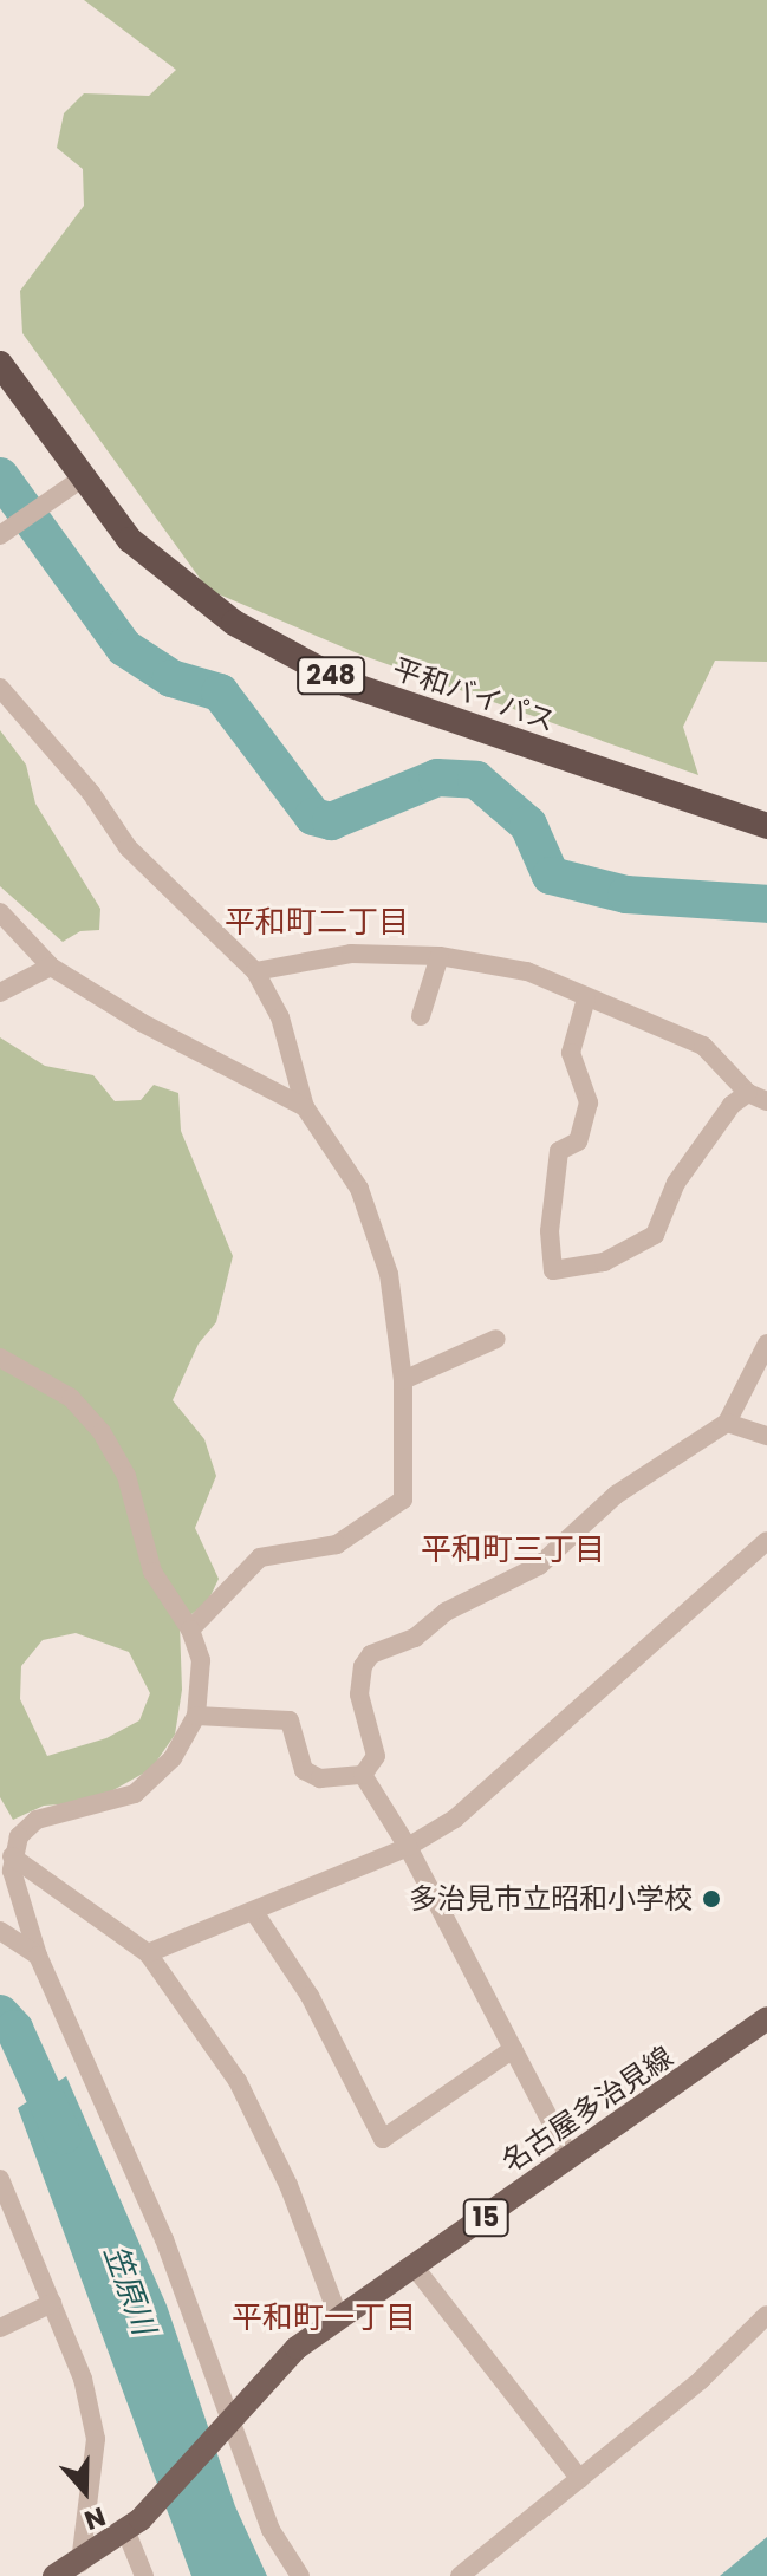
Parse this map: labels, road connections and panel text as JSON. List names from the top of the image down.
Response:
{
  "streets": {
    "highway": ["248", "平和バイパス"],
    "main road": ["名古屋多治見線", "15"]
  },
  "districts": ["平和町二丁目", "平和町三丁目", "平和町一丁目"],
  "water": ["笠原川"],
  "places": ["多治見市立昭和小学校"],
  "north": "bottom"
}
